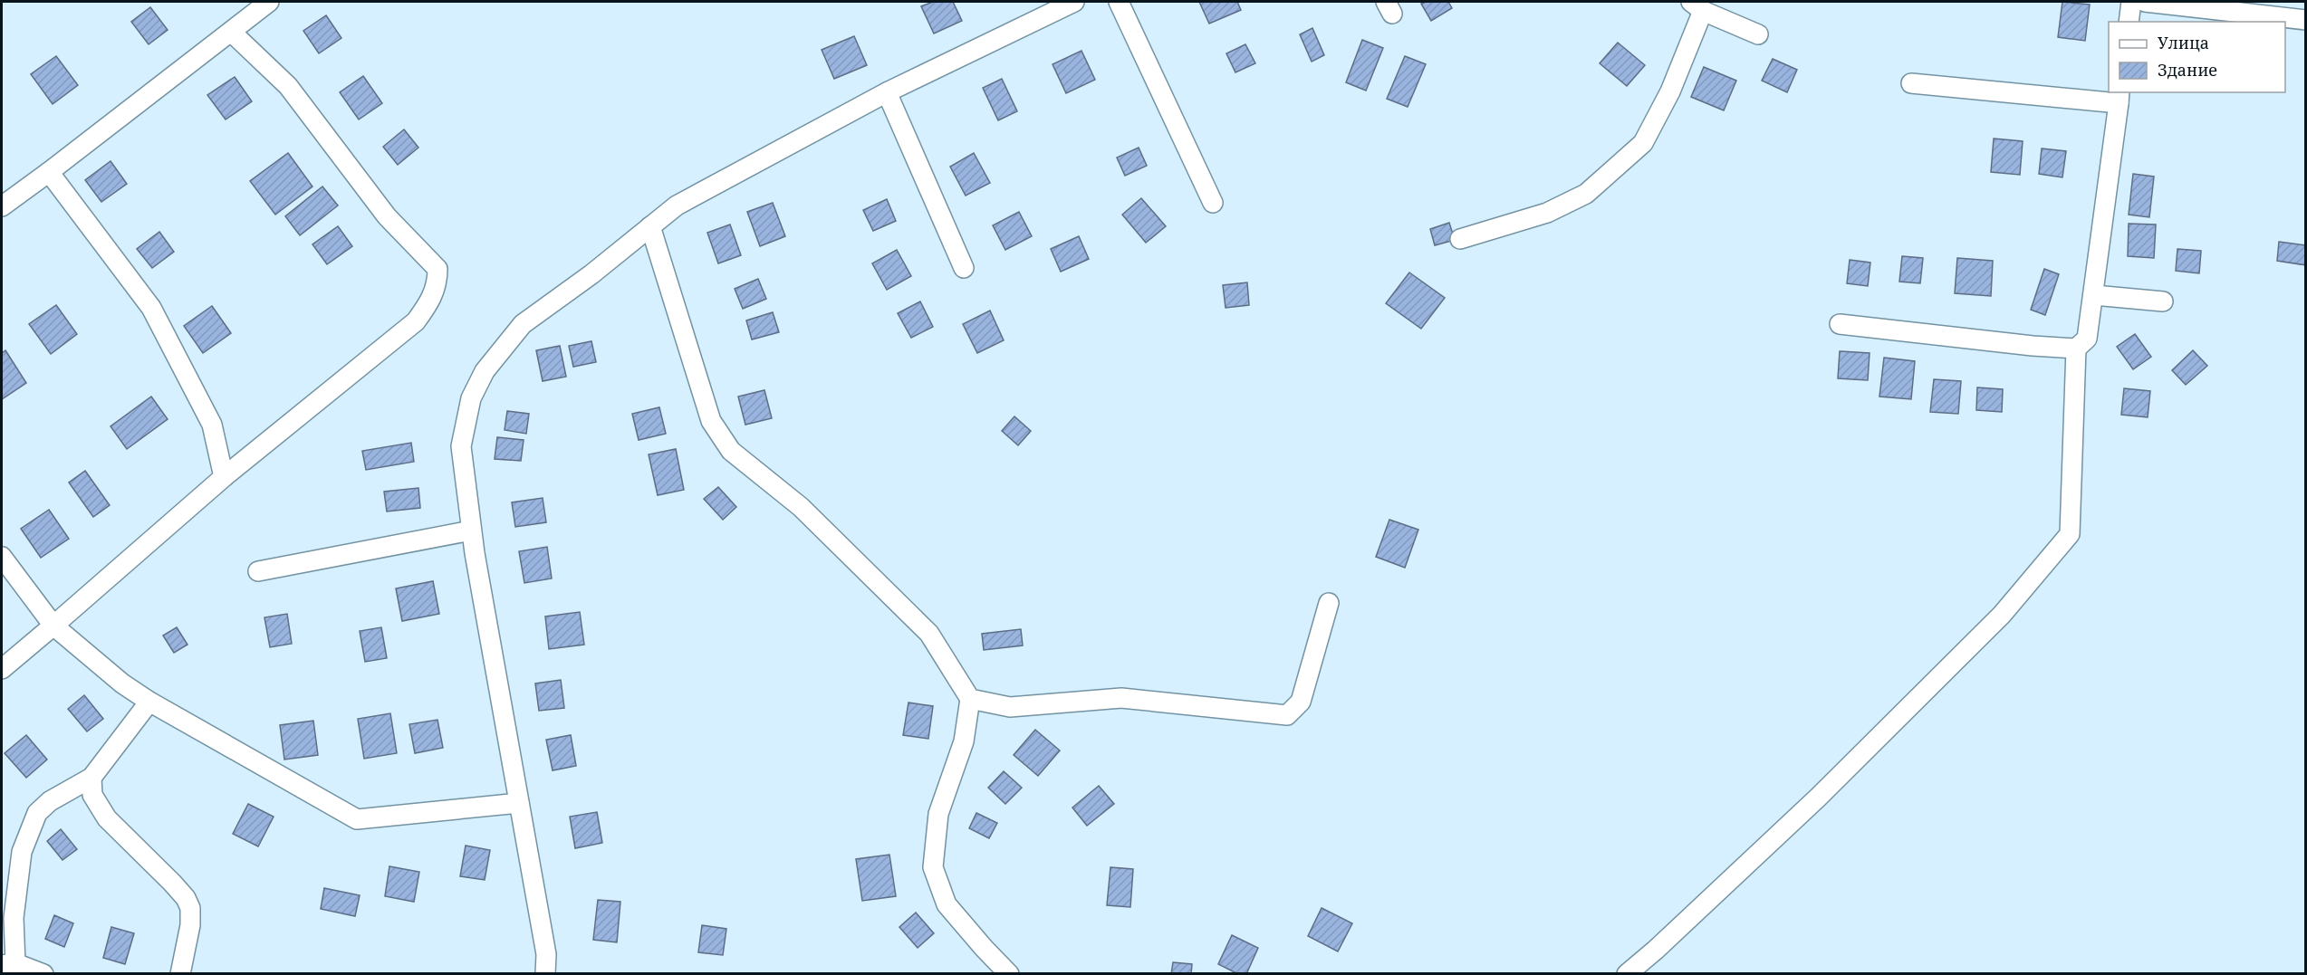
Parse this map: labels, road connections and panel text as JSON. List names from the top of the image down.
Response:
{
  "legend": ["Улица", "Здание"]
}
